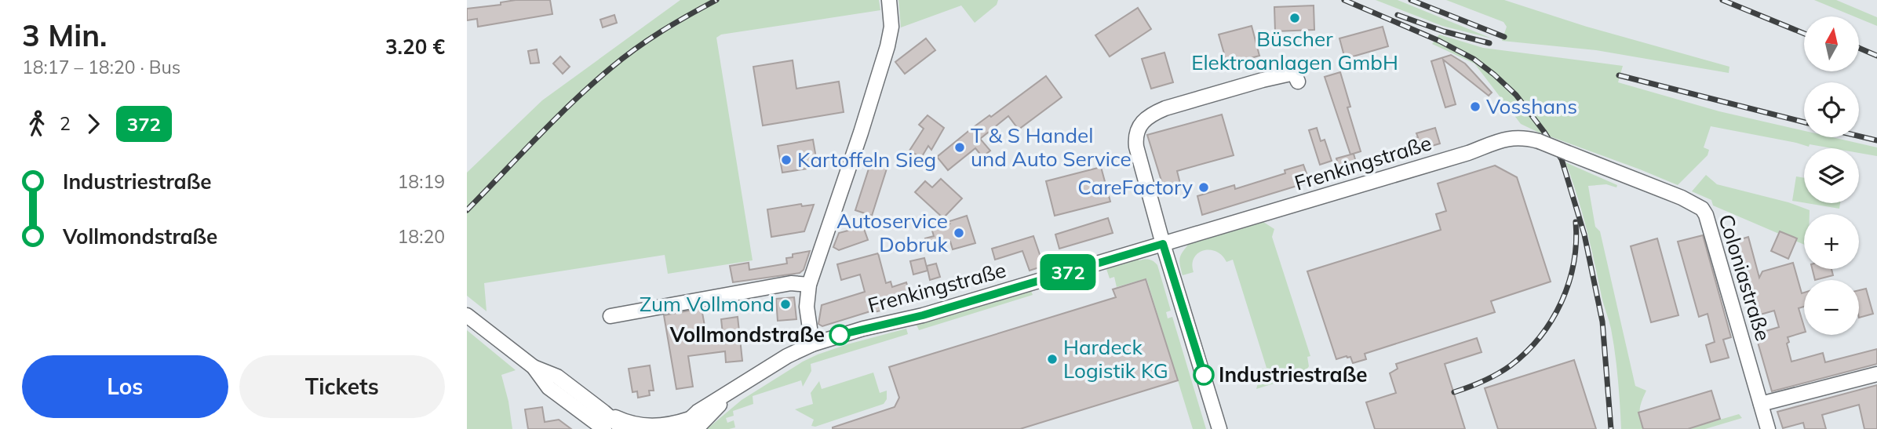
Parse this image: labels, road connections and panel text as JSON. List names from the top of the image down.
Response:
{
  "streets": {
    "street": ["Frenkingstraße", "Coloniastraße"]
  },
  "crossings": [
    ["Frenkingstraße", "Coloniastraße"]
  ],
  "places": [
    "Büscher Elektroanlagen GmbH",
    "Vosshans",
    "T & S Handel und Auto Service",
    "Kartoffeln Sieg",
    "CareFactory",
    "Autoservice Dobruk",
    "Zum Vollmond",
    "Vollmondstraße",
    "Hardeck Logistik KG",
    "Industriestraße"
  ],
  "lines": ["bus line 372"],
  "north": "top",
  "page": {
    "heading": ["3 Min.", "18:17 – 18:20 · Bus", "3.20 €"],
    "on_map": "372",
    "map_buttons": ["+", "−"],
    "legs": ["2", "372"],
    "list": [
      {
        "name": "Industriestraße",
        "value": "18:19"
      },
      {
        "name": "Vollmondstraße",
        "value": "18:20"
      }
    ],
    "buttons": ["Los", "Tickets"]
  }
}
